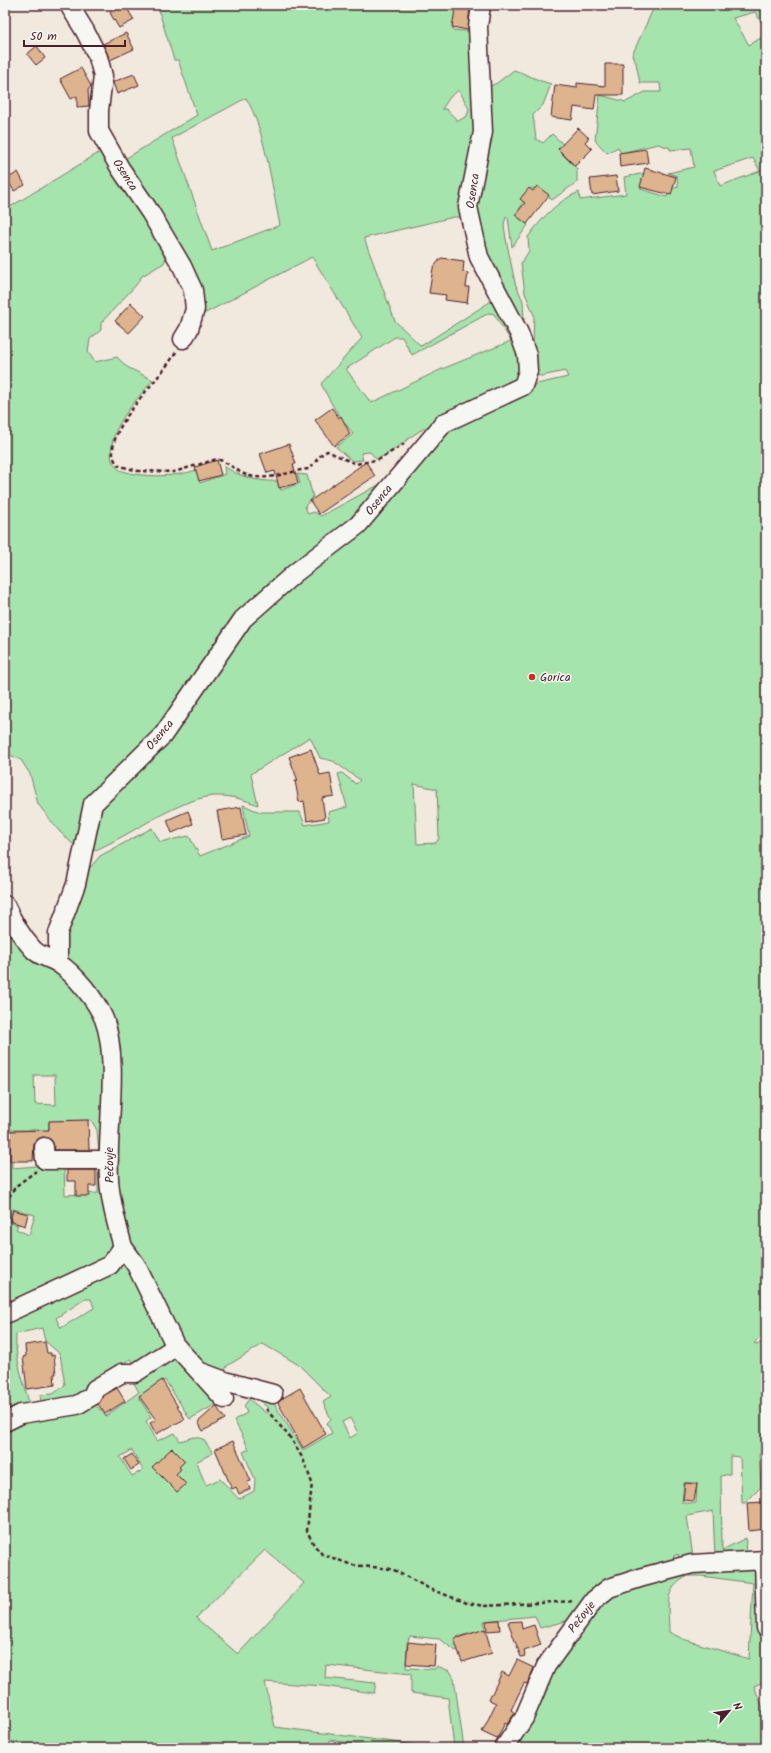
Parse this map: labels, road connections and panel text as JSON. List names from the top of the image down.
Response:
{
  "streets": {
    "street": ["Osenca", "Pečovje"]
  },
  "crossings": [
    ["Osenca", "Pečovje"]
  ],
  "places": ["Gorica"],
  "scale_bar": "50 m",
  "north": "top right"
}
